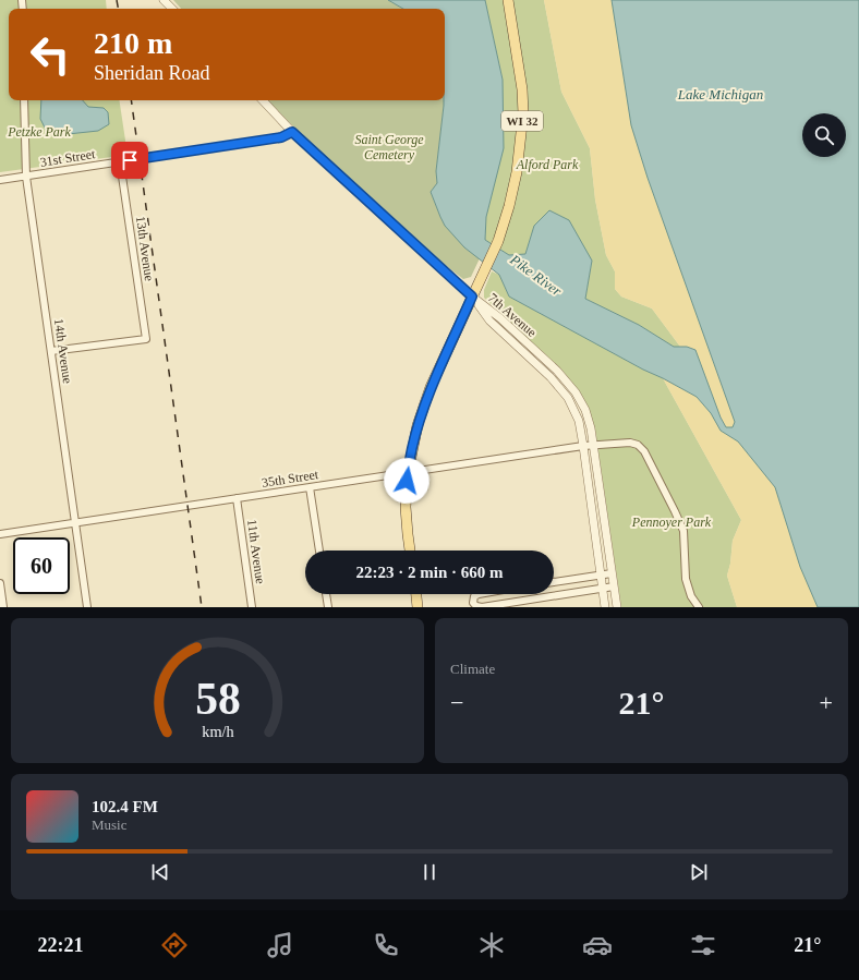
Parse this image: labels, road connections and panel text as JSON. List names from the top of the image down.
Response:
{
  "streets": {
    "main road": ["WI 32"],
    "street": [
      "31st Street",
      "13th Avenue",
      "7th Avenue",
      "14th Avenue",
      "35th Street",
      "11th Avenue"
    ]
  },
  "crossings": [
    ["WI 32", "7th Avenue"],
    ["WI 32", "35th Street"],
    ["31st Street", "13th Avenue"],
    ["31st Street", "14th Avenue"],
    ["13th Avenue", "14th Avenue"],
    ["7th Avenue", "35th Street"],
    ["14th Avenue", "35th Street"],
    ["35th Street", "11th Avenue"]
  ],
  "water": ["Lake Michigan", "Pike River"],
  "parks": [
    "Petzke Park",
    "Saint George Cemetery",
    "Alford Park",
    "Pennoyer Park"
  ],
  "page": {
    "turn": ["210 m", "Sheridan Road"],
    "limit": "60",
    "trip": "22:23 · 2 min · 660 m",
    "tile": "Climate",
    "heat": ["−", "21°", "+"],
    "song": ["102.4 FM", "Music"],
    "tabs": ["22:21", "21°"],
    "gauge": ["58", "km/h"]
  }
}
